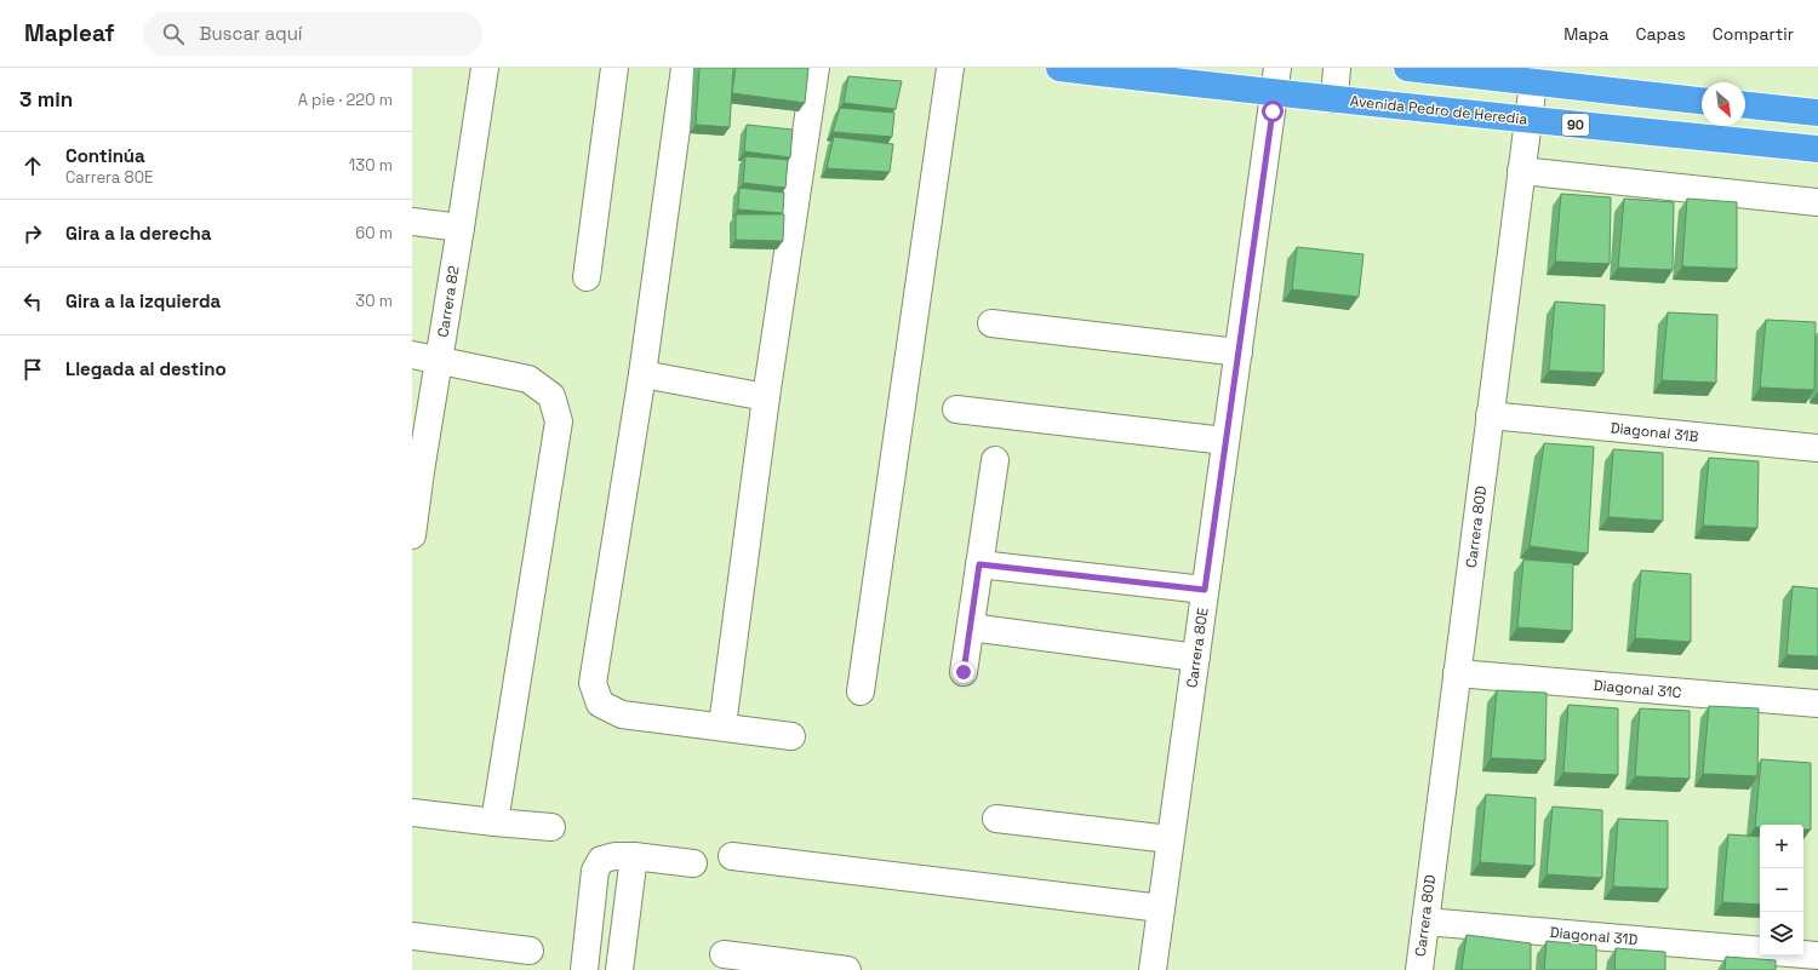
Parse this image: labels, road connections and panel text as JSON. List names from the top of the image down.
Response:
{
  "streets": {
    "highway": ["Avenida Pedro de Heredia", "90"],
    "street": [
      "Carrera 82",
      "Diagonal 31B",
      "Carrera 80D",
      "Carrera 80E",
      "Diagonal 31C",
      "Diagonal 31D"
    ]
  },
  "crossings": [
    ["Avenida Pedro de Heredia", "Carrera 80D"],
    ["Avenida Pedro de Heredia", "Carrera 80E"],
    ["Diagonal 31B", "Carrera 80D"],
    ["Carrera 80D", "Diagonal 31C"],
    ["Carrera 80D", "Diagonal 31D"]
  ],
  "north": "bottom right",
  "page": {
    "header": "Mapleaf",
    "search": "Buscar aquí",
    "nav": ["Mapa", "Capas", "Compartir"],
    "heading": ["3 min", "A pie · 220 m"],
    "list": [
      ["Continúa", "Carrera 80E", "130 m"],
      ["Gira a la derecha", "60 m"],
      ["Gira a la izquierda", "30 m"],
      "Llegada al destino"
    ],
    "map_buttons": ["+", "−"]
  }
}
